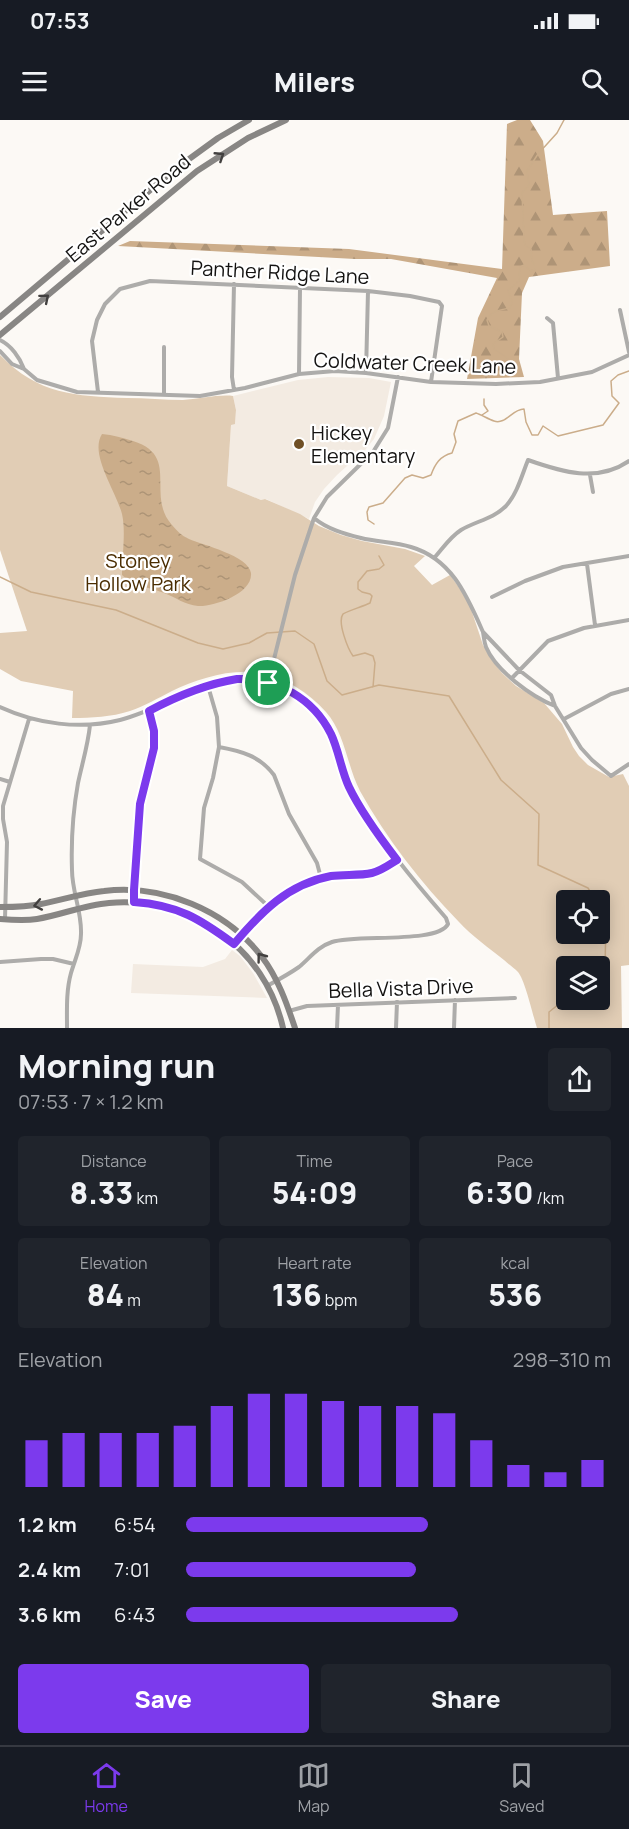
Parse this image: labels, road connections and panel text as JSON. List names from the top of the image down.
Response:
{
  "streets": {
    "main road": ["East Parker Road"],
    "street": ["Panther Ridge Lane", "Coldwater Creek Lane", "Bella Vista Drive"]
  },
  "crossings": [
    ["East Parker Road", "Coldwater Creek Lane"],
    ["Panther Ridge Lane", "Coldwater Creek Lane"]
  ],
  "parks": ["Stoney Hollow Park"],
  "places": ["Hickey Elementary"],
  "page": {
    "status": "07:53",
    "header": "Milers",
    "heading": ["Morning run", "07:53 · 7 × 1.2 km"],
    "stats": [
      ["Distance", "8.33 km"],
      ["Time", "54:09"],
      ["Pace", "6:30 /km"],
      ["Elevation", "84 m"],
      ["Heart rate", "136 bpm"],
      ["kcal", "536"]
    ],
    "chart": ["Elevation", "298–310 m"],
    "list": [
      {
        "name": "1.2 km",
        "note": "6:54"
      },
      {
        "name": "2.4 km",
        "note": "7:01"
      },
      {
        "name": "3.6 km",
        "note": "6:43"
      }
    ],
    "buttons": ["Save", "Share"],
    "tabs": ["Home", "Map", "Saved"]
  }
}
